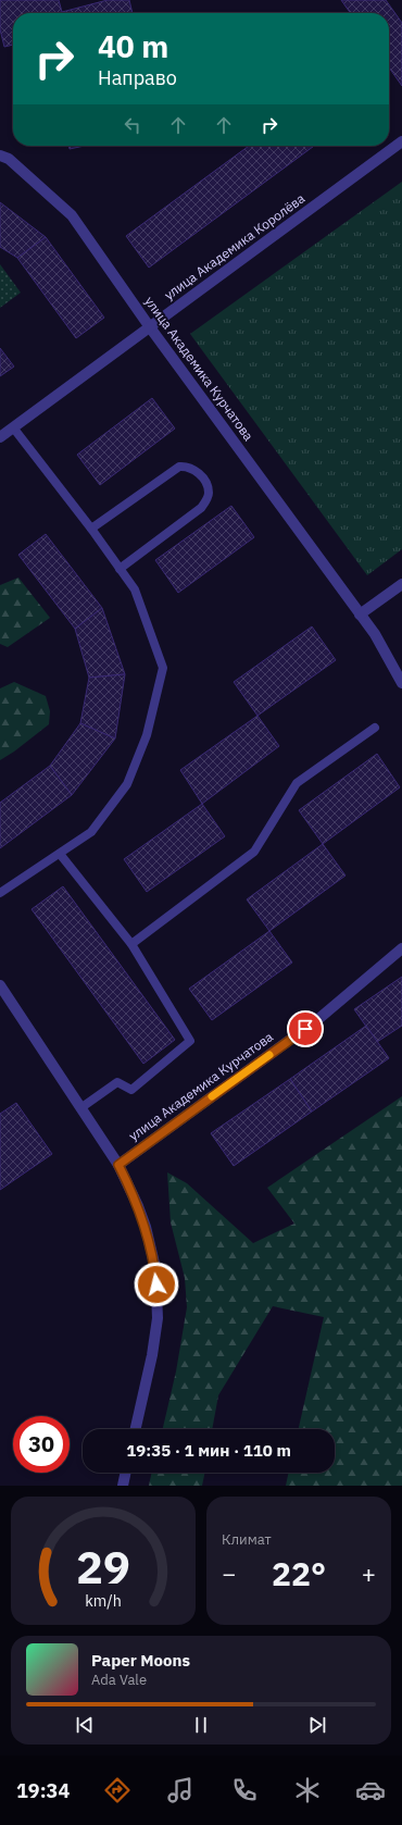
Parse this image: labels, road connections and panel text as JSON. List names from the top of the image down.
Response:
{
  "streets": {
    "street": ["улица Академика Королёва", "улица Академика Курчатова"]
  },
  "crossings": [
    ["улица Академика Королёва", "улица Академика Курчатова"]
  ],
  "page": {
    "turn": ["40 m", "Направо"],
    "limit": "30",
    "trip": "19:35 · 1 мин · 110 m",
    "tile": "Климат",
    "heat": ["−", "22°", "+"],
    "song": ["Paper Moons", "Ada Vale"],
    "tabs": "19:34",
    "gauge": ["29", "km/h"]
  }
}
